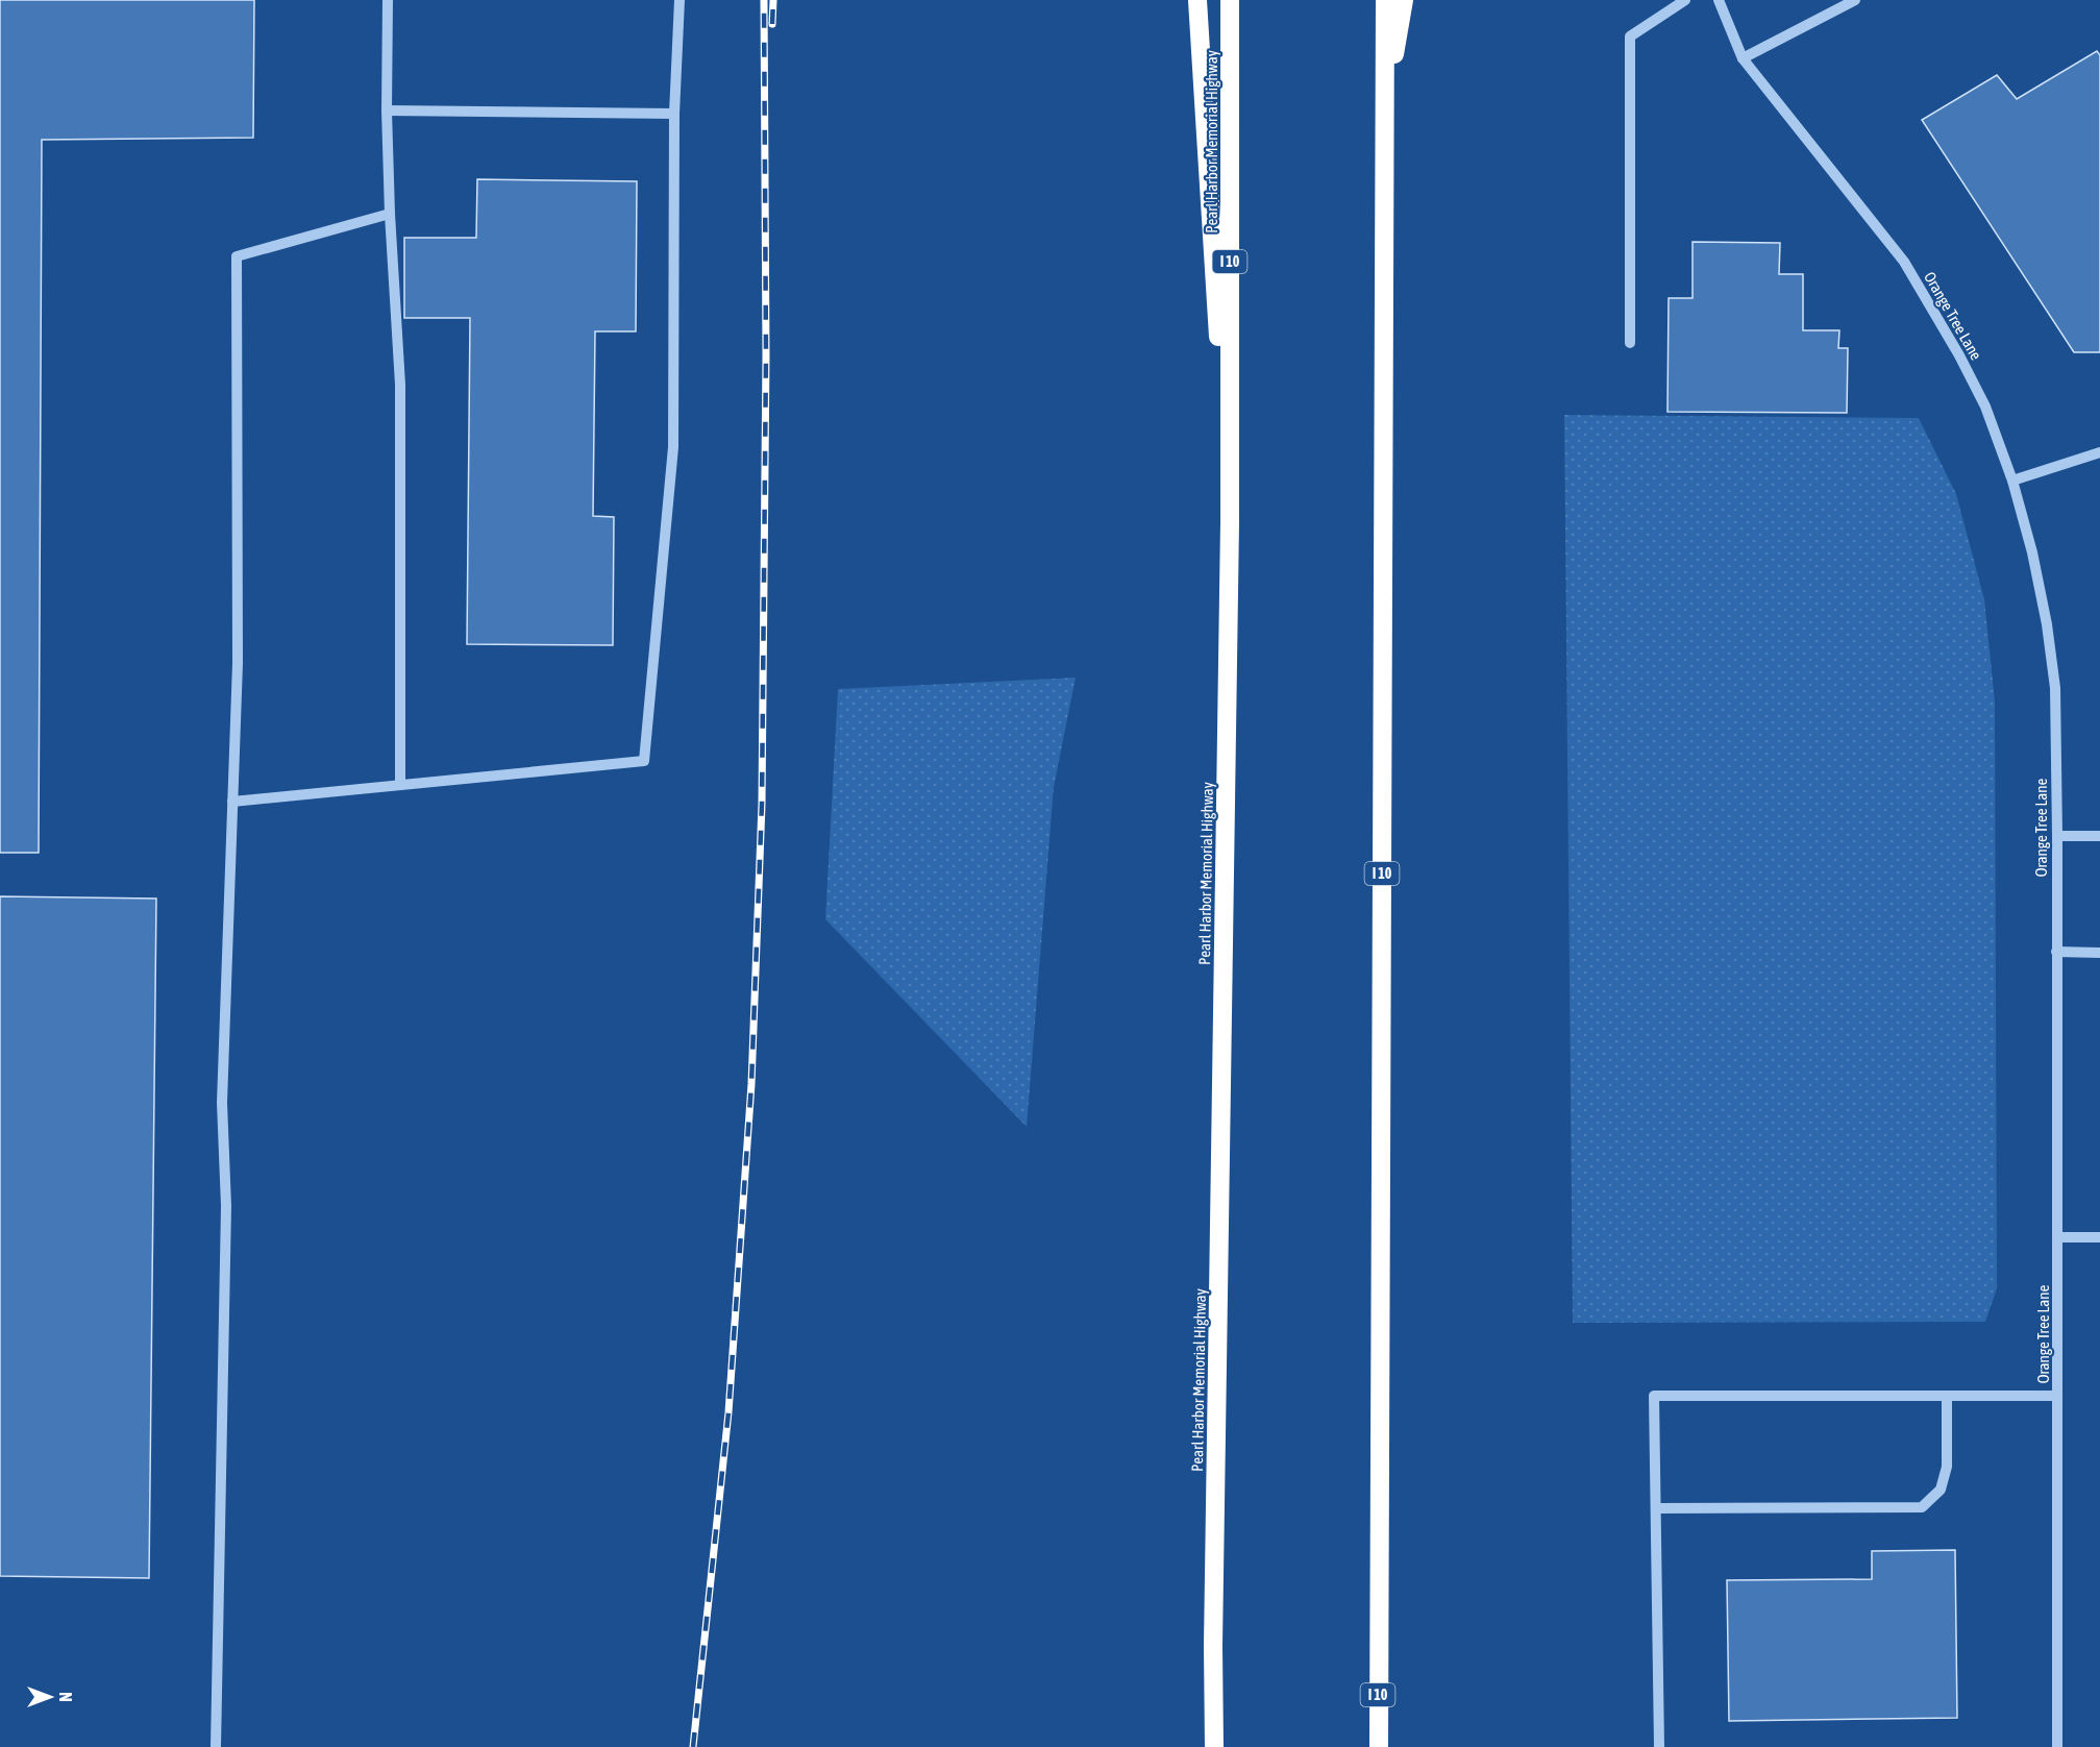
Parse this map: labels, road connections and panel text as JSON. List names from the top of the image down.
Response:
{
  "streets": {
    "highway": ["Pearl Harbor Memorial Highway", "I 10"],
    "street": ["Orange Tree Lane"]
  },
  "north": "right"
}
